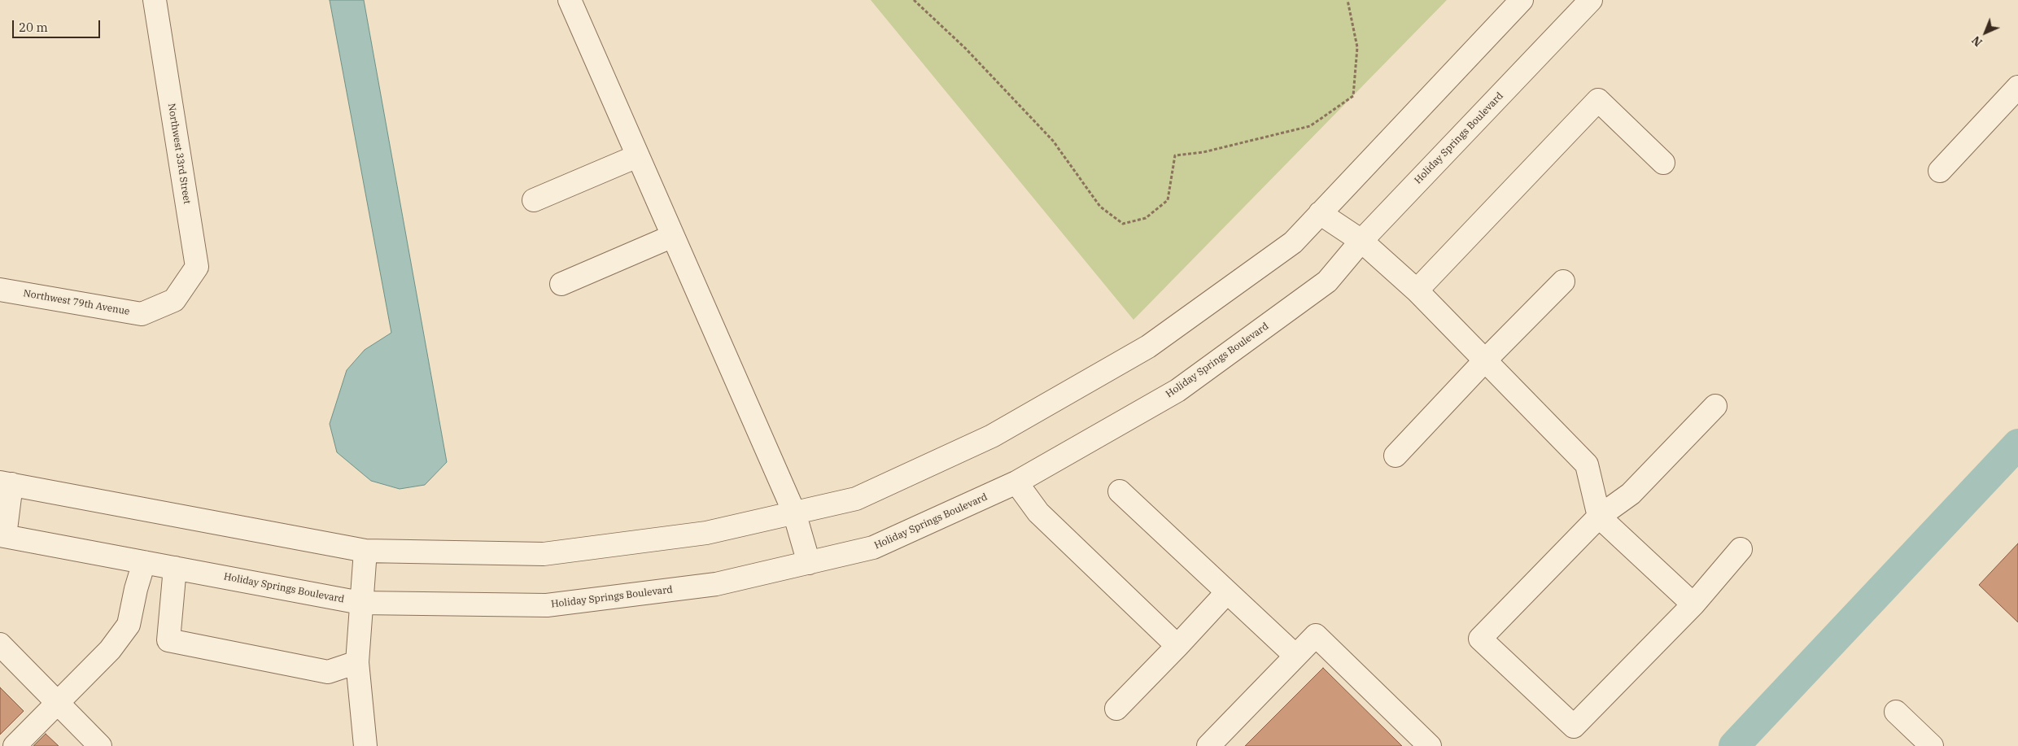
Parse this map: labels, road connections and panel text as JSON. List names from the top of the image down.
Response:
{
  "streets": {
    "street": ["Holiday Springs Boulevard", "Northwest 33rd Street", "Northwest 79th Avenue"]
  },
  "crossings": [
    ["Northwest 33rd Street", "Northwest 79th Avenue"]
  ],
  "scale_bar": "20 m",
  "north": "bottom left"
}
